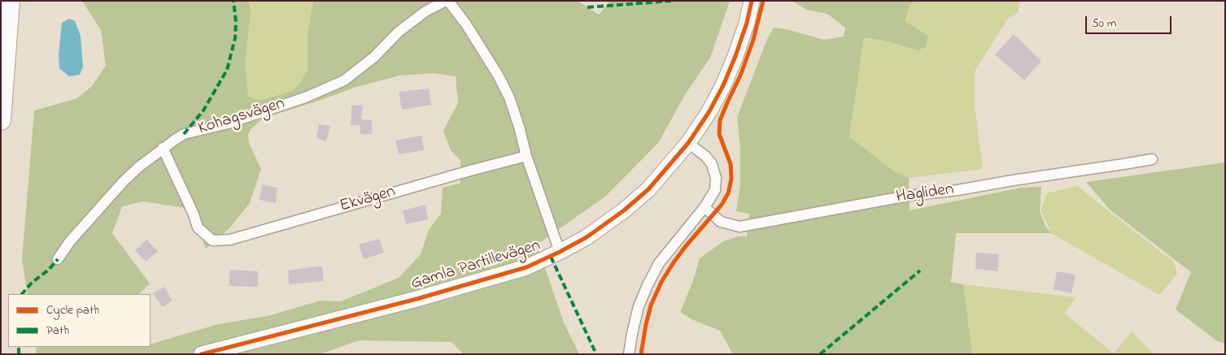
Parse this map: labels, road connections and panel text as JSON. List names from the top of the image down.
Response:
{
  "streets": {
    "street": [
      "Kohagsvägen",
      "Hagliden",
      "Ekvägen",
      "Gamla Partillevägen"
    ]
  },
  "crossings": [
    ["Kohagsvägen", "Ekvägen"]
  ],
  "legend": ["Cycle path", "Path"],
  "scale_bar": "50 m"
}
